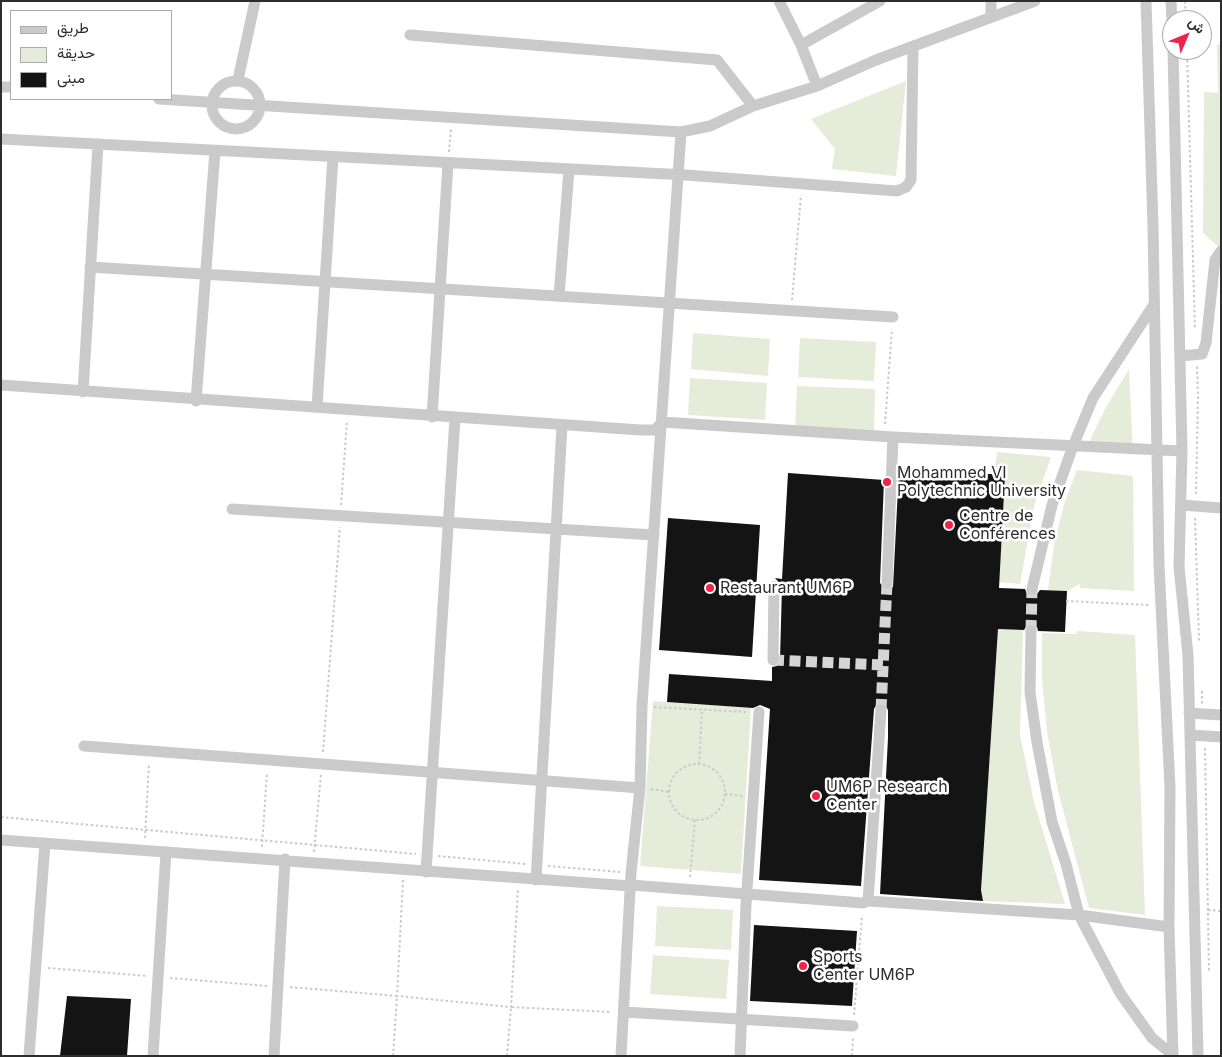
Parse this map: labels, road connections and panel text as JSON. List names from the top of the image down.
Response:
{
  "places": [
    "Mohammed VI Polytechnic University",
    "Centre de Conférences",
    "Restaurant UM6P",
    "UM6P Research Center",
    "Sports Center UM6P"
  ],
  "legend": ["طريق", "حديقة", "مبنى"],
  "north": "top right"
}
